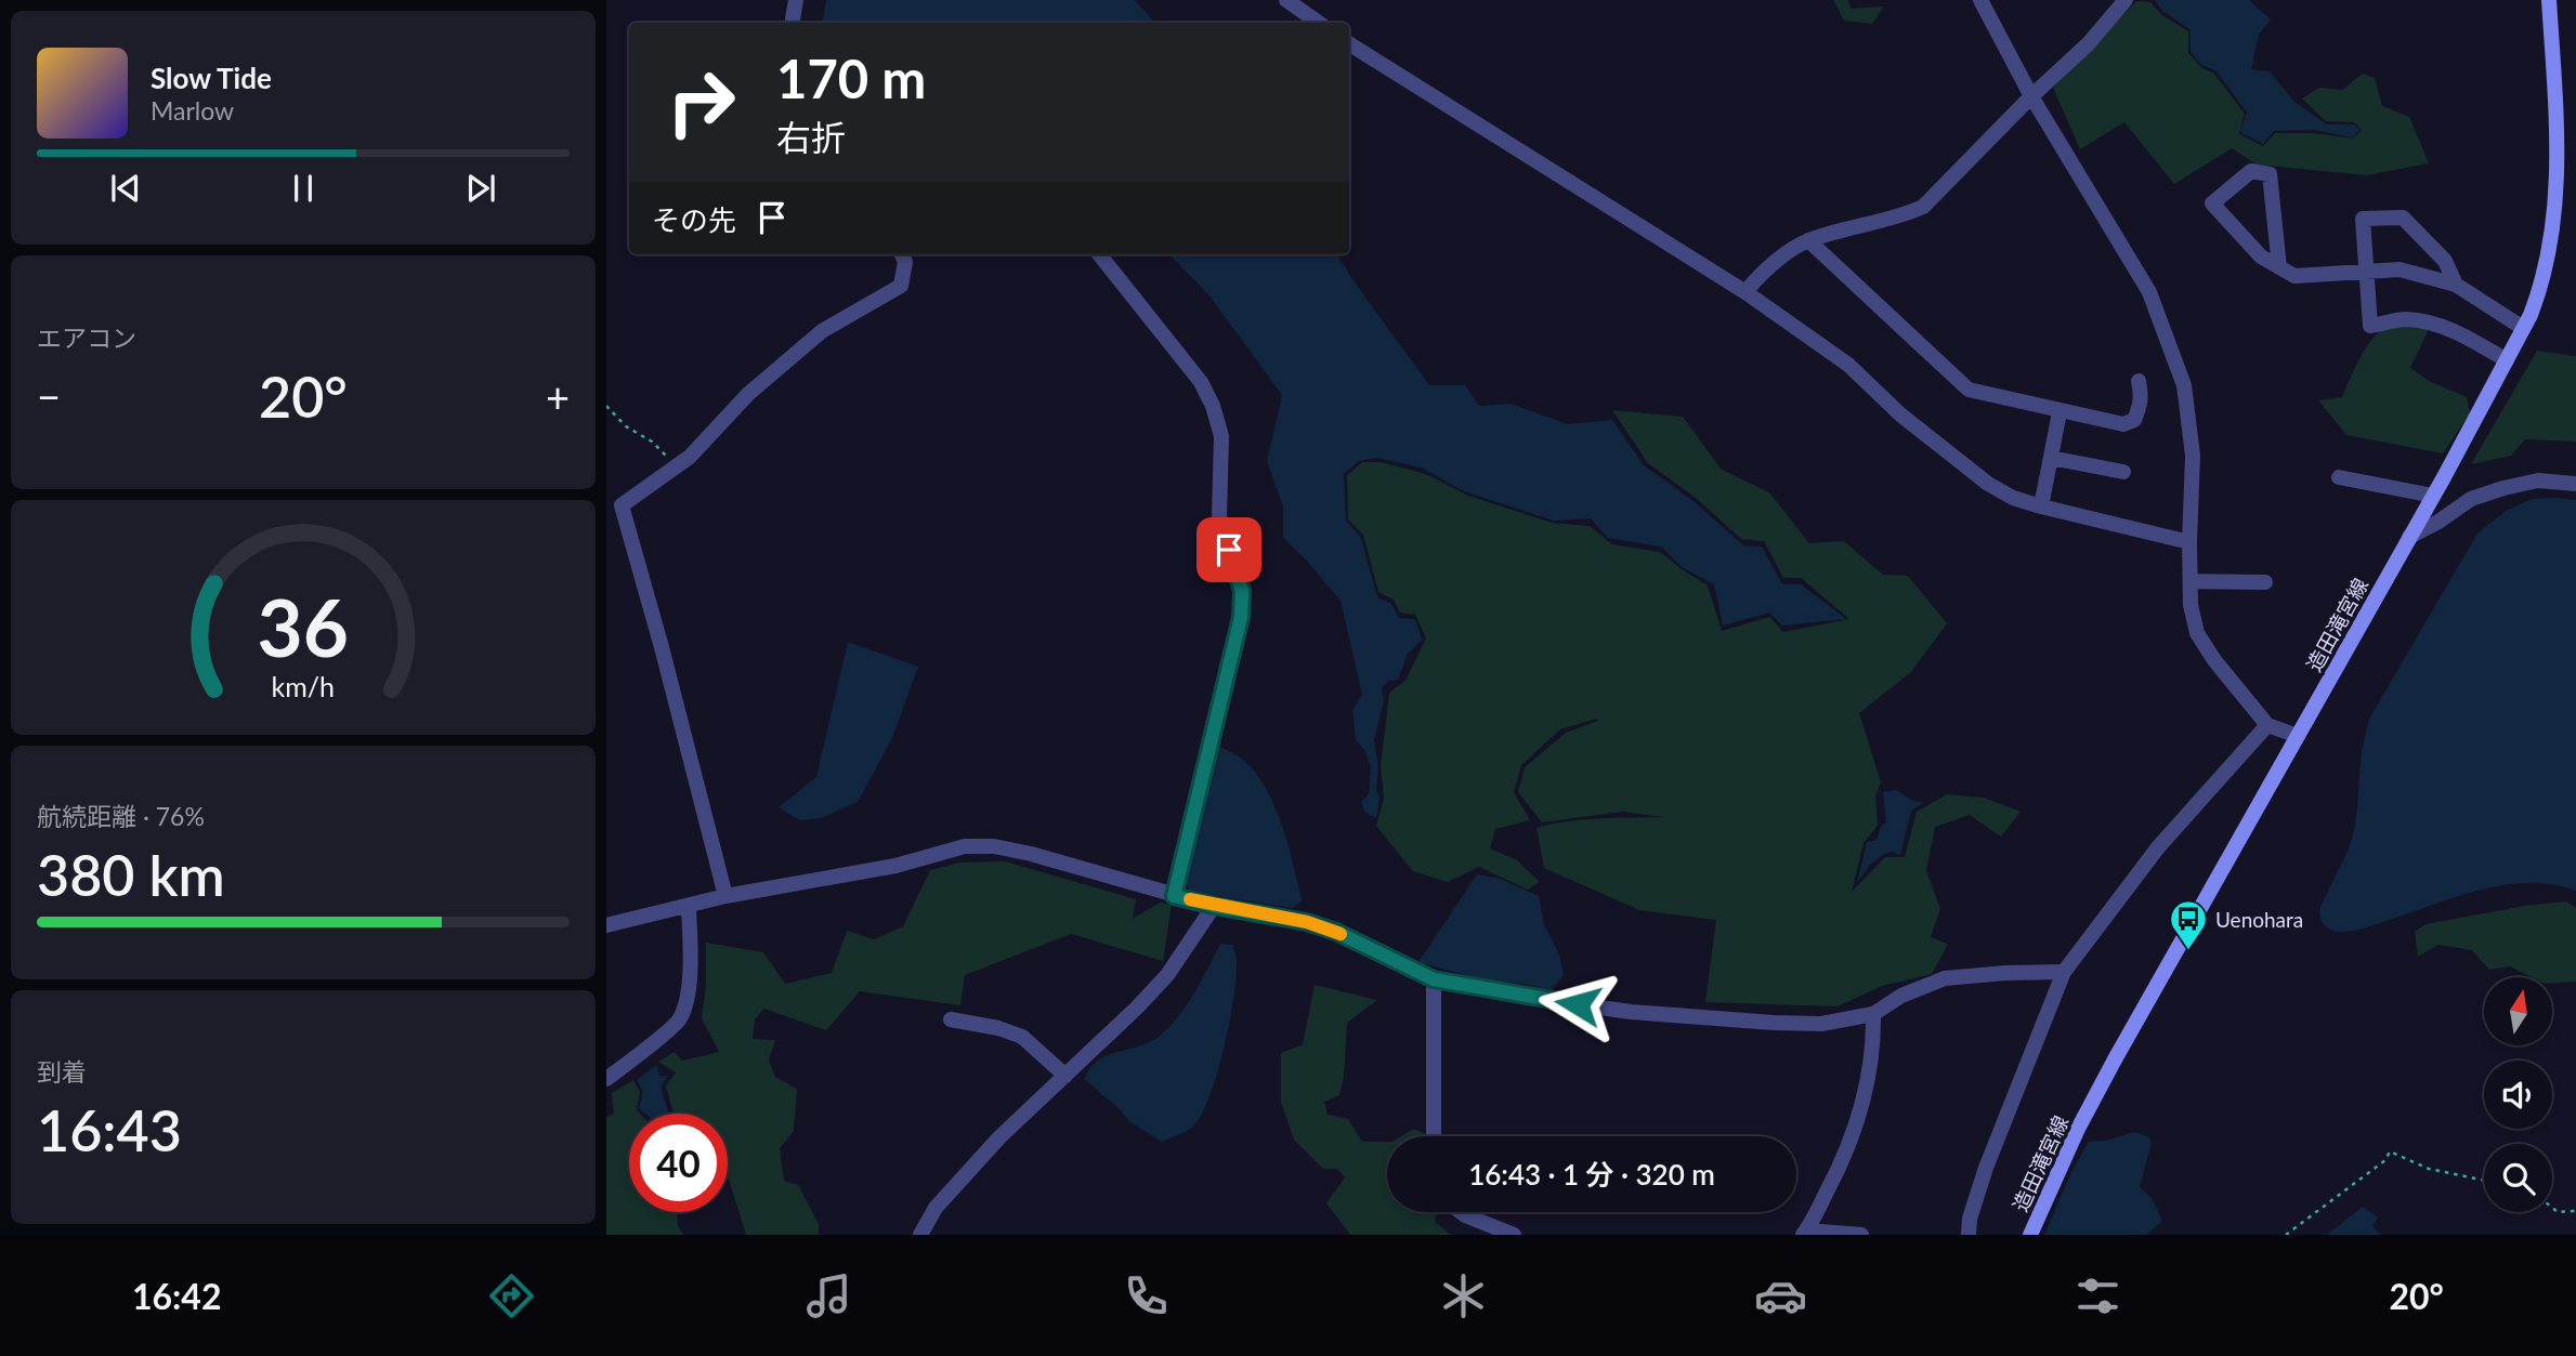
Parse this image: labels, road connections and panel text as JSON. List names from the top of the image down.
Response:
{
  "streets": {
    "main road": ["造田滝宮線"]
  },
  "places": {
    "bus stop": ["Uenohara"]
  },
  "north": "top",
  "page": {
    "turn": ["170 m", "右折"],
    "song": ["Slow Tide", "Marlow"],
    "then": "その先",
    "tile": [
      "エアコン",
      ["航続距離 · 76%", "380 km"],
      ["到着", "16:43"]
    ],
    "heat": ["−", "20°", "+"],
    "limit": "40",
    "trip": "16:43 · 1 分 · 320 m",
    "tabs": ["16:42", "20°"],
    "gauge": ["36", "km/h"]
  }
}
